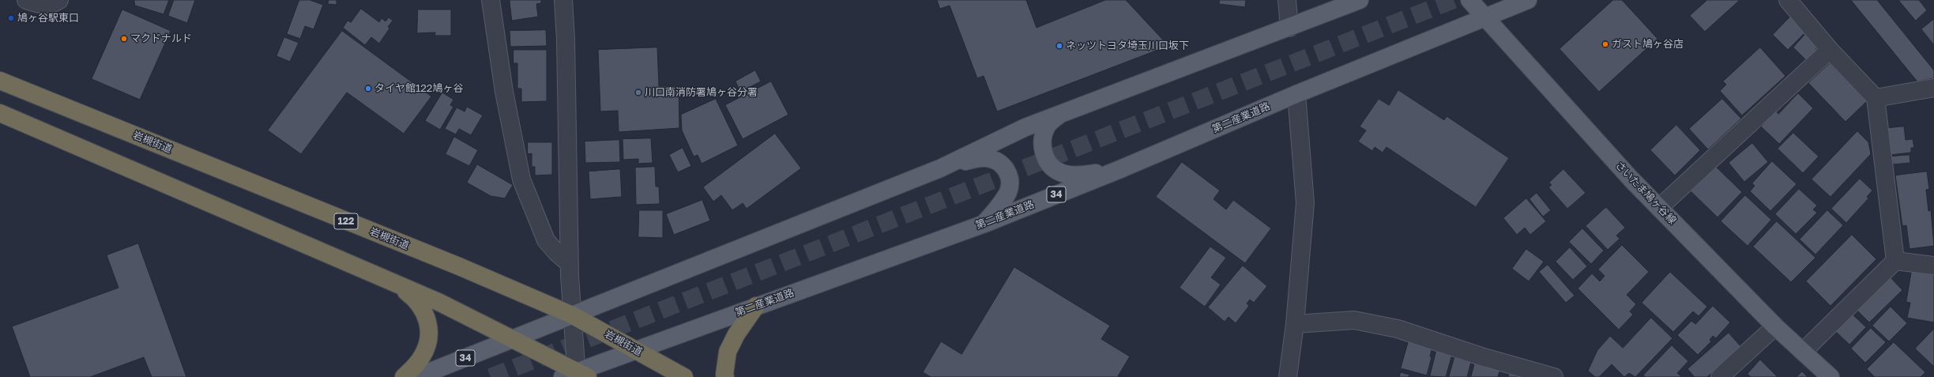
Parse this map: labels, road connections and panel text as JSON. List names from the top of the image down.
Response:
{
  "streets": {
    "highway": ["岩槻街道", "122"],
    "main road": ["第二産業道路", "さいたま鳩ヶ谷線", "34"]
  },
  "crossings": [
    ["第二産業道路", "岩槻街道"],
    ["第二産業道路", "さいたま鳩ヶ谷線"],
    ["岩槻街道", "34"]
  ],
  "places": [
    "鳩ヶ谷駅東口",
    "マクドナルド",
    "ガスト鳩ヶ谷店",
    "ネッツトヨタ埼玉川口坂下",
    "タイヤ館122鳩ヶ谷",
    "川口南消防署鳩ヶ谷分署"
  ]
}
